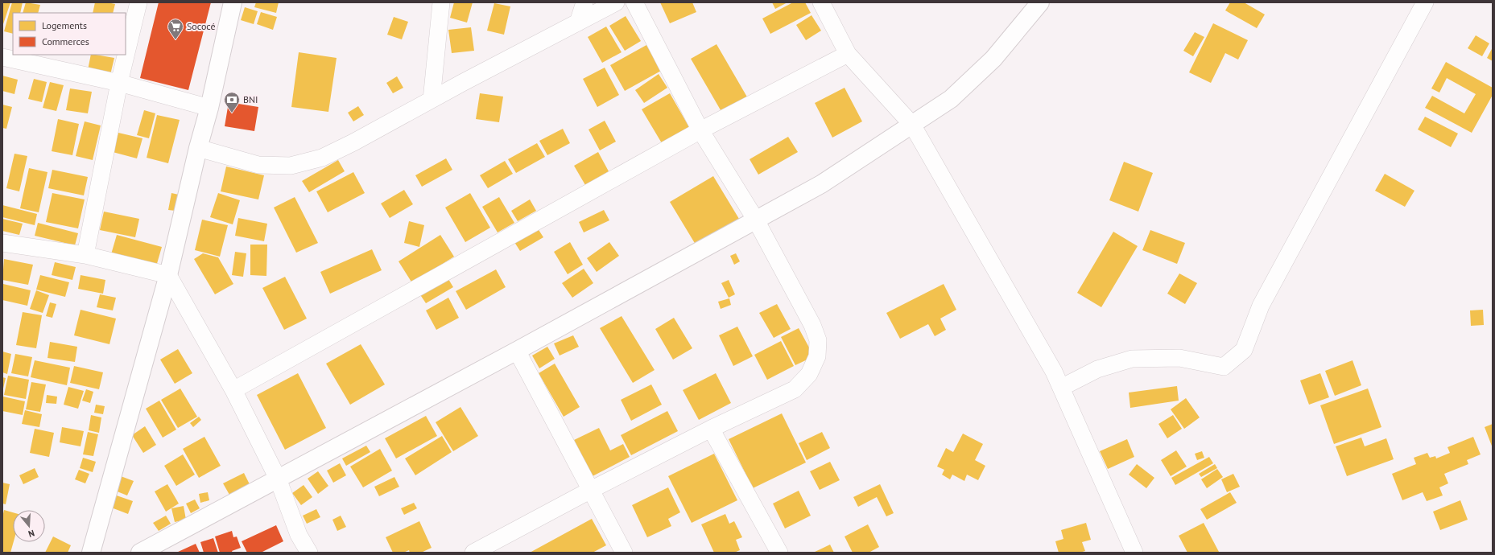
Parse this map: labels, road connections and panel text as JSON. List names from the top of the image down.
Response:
{
  "places": {
    "supermarket": ["Sococé"],
    "bank": ["BNI"]
  },
  "legend": ["Logements", "Commerces"],
  "north": "bottom"
}
